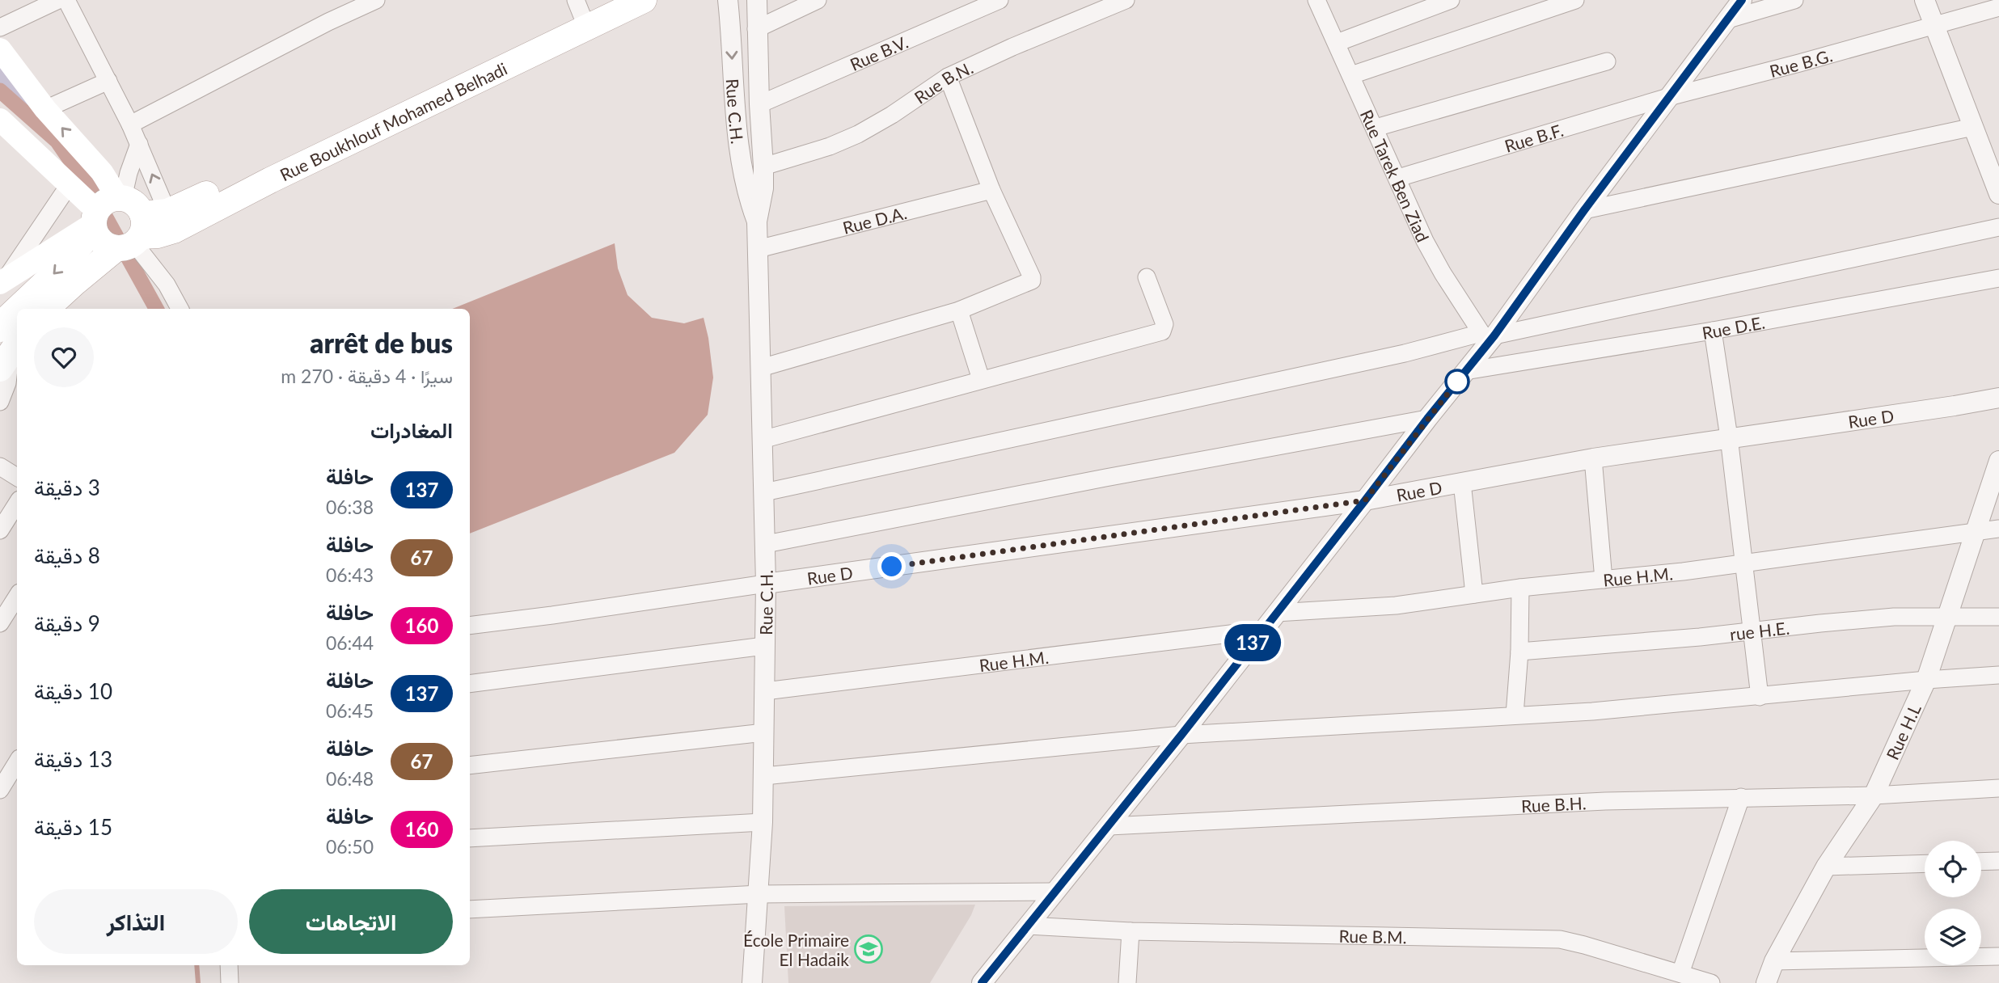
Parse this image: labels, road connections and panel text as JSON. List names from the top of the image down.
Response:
{
  "streets": {
    "main road": ["Rue Boukhlouf Mohamed Belhadi"],
    "street": [
      "Rue B.V.",
      "Rue B.G.",
      "Rue B.N.",
      "Rue C.H.",
      "Rue B.F.",
      "Rue Tarek Ben Ziad",
      "Rue D.A.",
      "Rue D.E.",
      "Rue D",
      "Rue H.M.",
      "rue H.E.",
      "Rue H.L",
      "Rue B.H.",
      "Rue B.M."
    ]
  },
  "crossings": [
    ["Rue B.V.", "Rue C.H."],
    ["Rue B.G.", "Rue B.F."],
    ["Rue B.N.", "Rue C.H."],
    ["Rue C.H.", "Rue D.A."],
    ["Rue C.H.", "Rue D"],
    ["Rue C.H.", "Rue H.M."],
    ["Rue B.F.", "Rue Tarek Ben Ziad"],
    ["Rue H.M.", "Rue H.L"],
    ["rue H.E.", "Rue H.L"],
    ["Rue H.L", "Rue B.H."]
  ],
  "places": {
    "school or university": ["École Primaire El Hadaik"]
  },
  "lines": ["bus line 137"],
  "page": {
    "on_map": "137",
    "heading": [
      ["arrêt de bus", "سيرًا · 4 دقيقة · 270 m"],
      "المغادرات"
    ],
    "list": [
      {
        "mark": "137",
        "name": "حافلة",
        "note": "06:38",
        "value": "3 دقيقة"
      },
      {
        "mark": "67",
        "name": "حافلة",
        "note": "06:43",
        "value": "8 دقيقة"
      },
      {
        "mark": "160",
        "name": "حافلة",
        "note": "06:44",
        "value": "9 دقيقة"
      },
      {
        "mark": "137",
        "name": "حافلة",
        "note": "06:45",
        "value": "10 دقيقة"
      },
      {
        "mark": "67",
        "name": "حافلة",
        "note": "06:48",
        "value": "13 دقيقة"
      },
      {
        "mark": "160",
        "name": "حافلة",
        "note": "06:50",
        "value": "15 دقيقة"
      }
    ],
    "buttons": ["الاتجاهات", "التذاكر"]
  }
}
